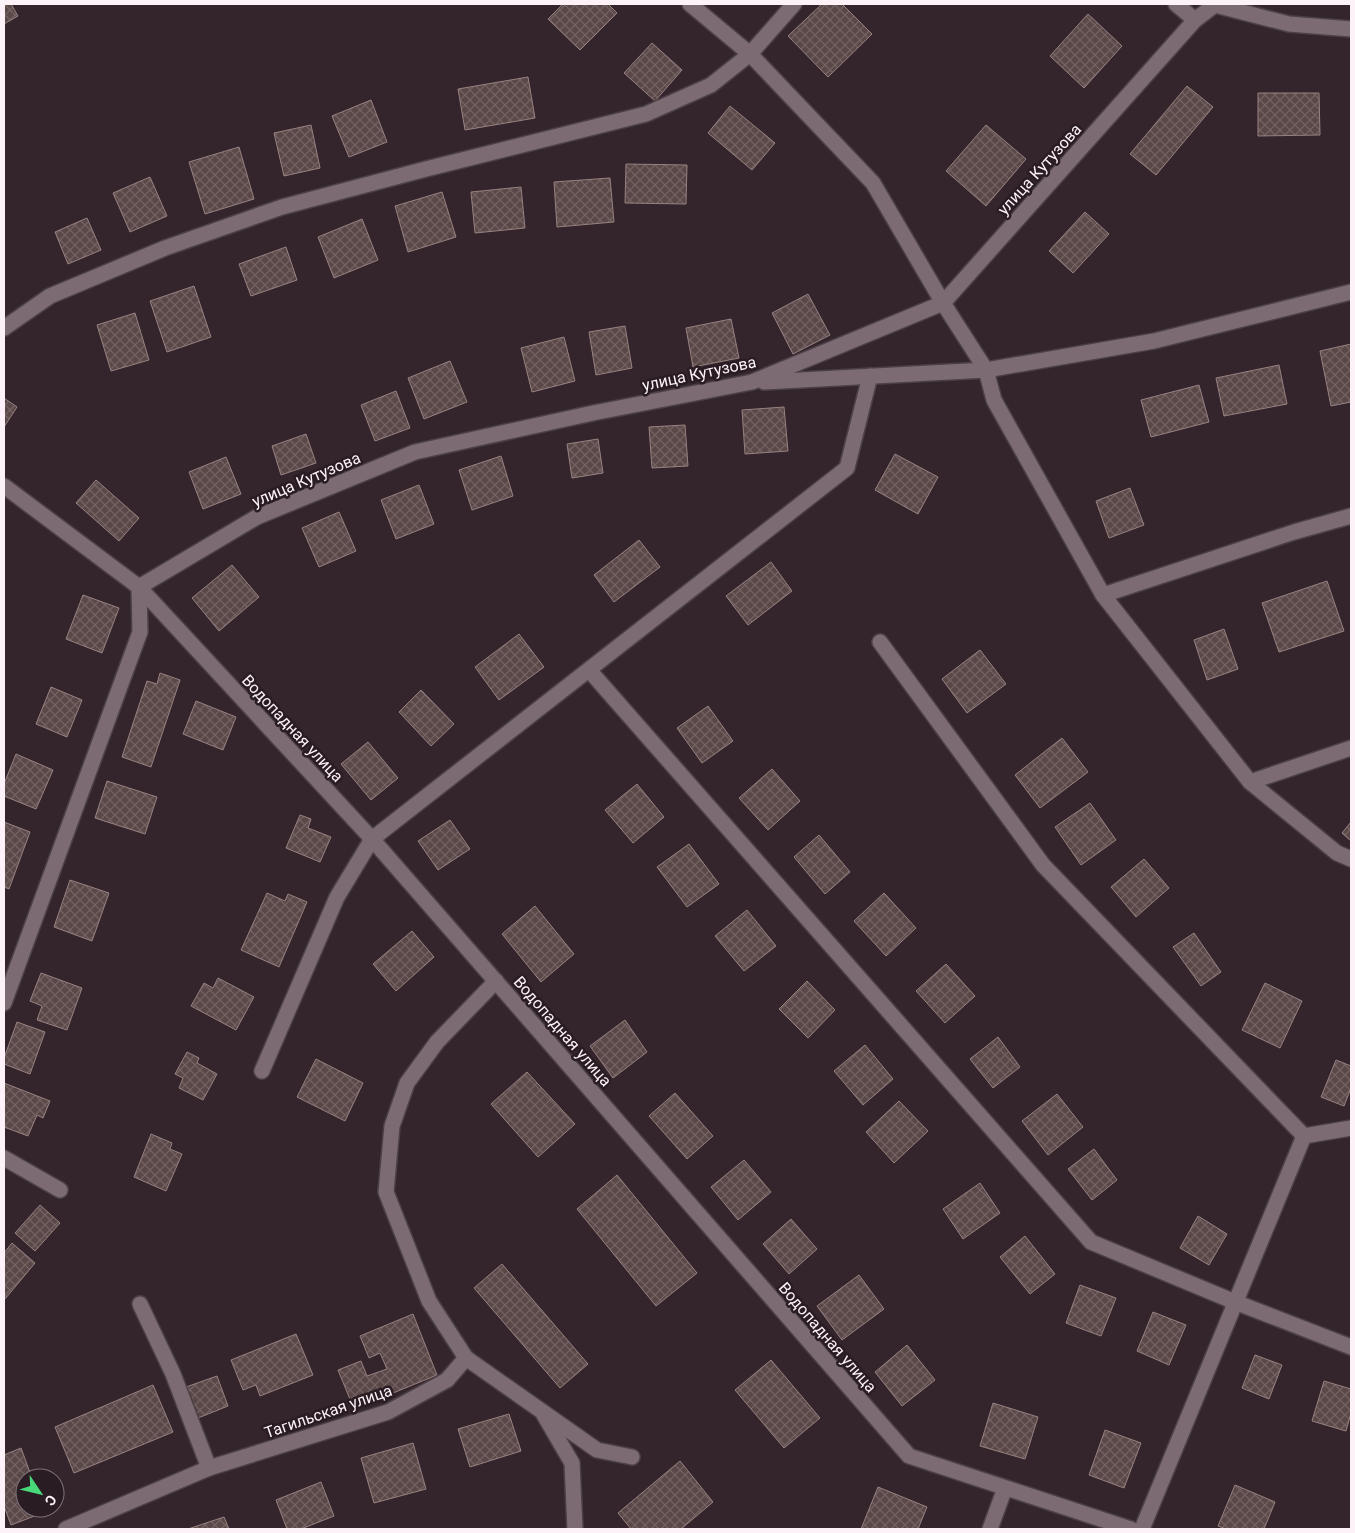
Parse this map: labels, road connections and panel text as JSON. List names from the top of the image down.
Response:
{
  "streets": {
    "street": ["улица Кутузова", "Водопадная улица", "Тагильская улица"]
  },
  "crossings": [
    ["улица Кутузова", "Водопадная улица"]
  ],
  "north": "bottom right"
}
